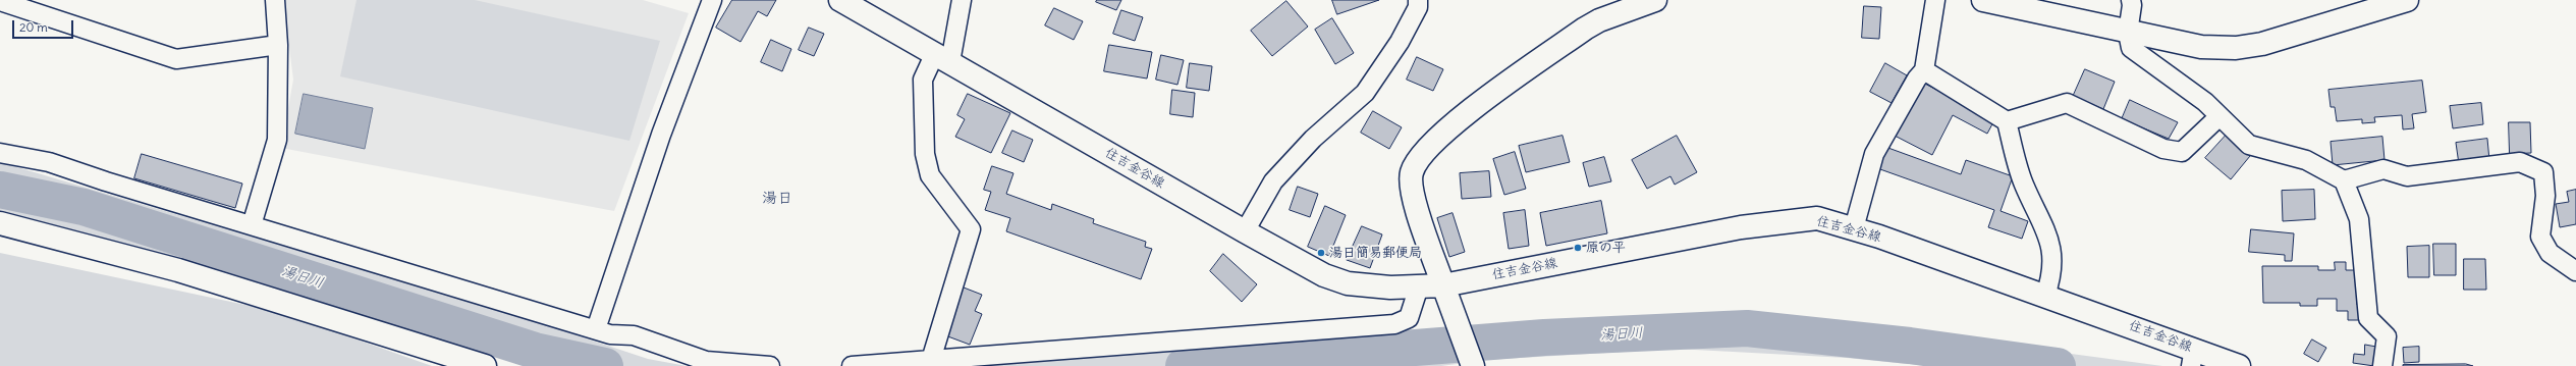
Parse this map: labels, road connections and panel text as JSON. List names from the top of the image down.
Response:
{
  "streets": {
    "main road": ["住吉金谷線"]
  },
  "districts": ["湯日"],
  "water": ["湯日川"],
  "places": ["原の平", "湯日簡易郵便局"],
  "scale_bar": "20 m"
}
